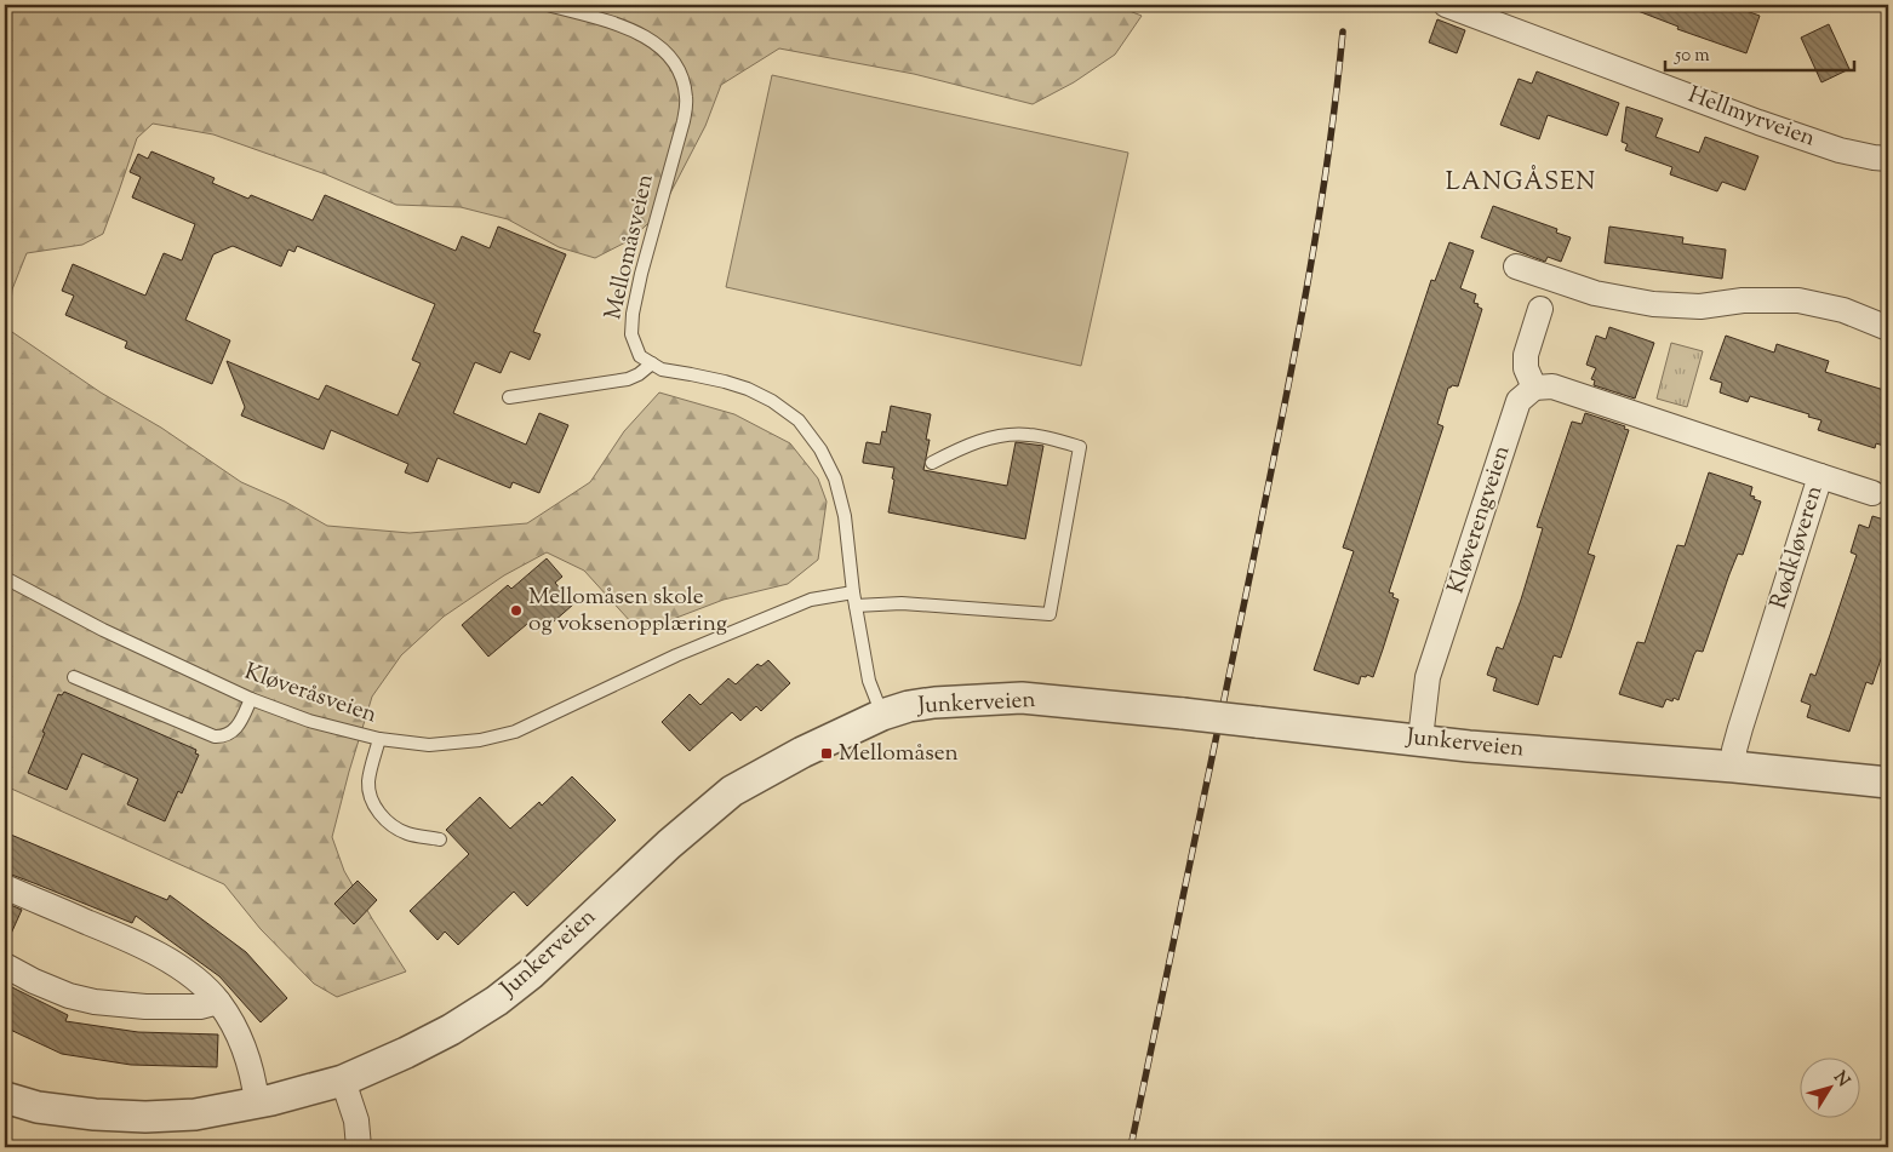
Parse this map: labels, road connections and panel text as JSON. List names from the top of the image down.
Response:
{
  "streets": {
    "street": [
      "Hellmyrveien",
      "Kløverengveien",
      "Rødkløveren",
      "Junkerveien"
    ],
    "lane": ["Mellomåsveien", "Kløveråsveien"]
  },
  "crossings": [
    ["Kløverengveien", "Rødkløveren"],
    ["Kløverengveien", "Junkerveien"],
    ["Rødkløveren", "Junkerveien"]
  ],
  "districts": ["LANGÅSEN"],
  "places": {
    "other": ["Mellomåsen skole og voksenopplæring"],
    "transit": ["Mellomåsen"]
  },
  "scale_bar": "50 m",
  "north": "top right"
}
